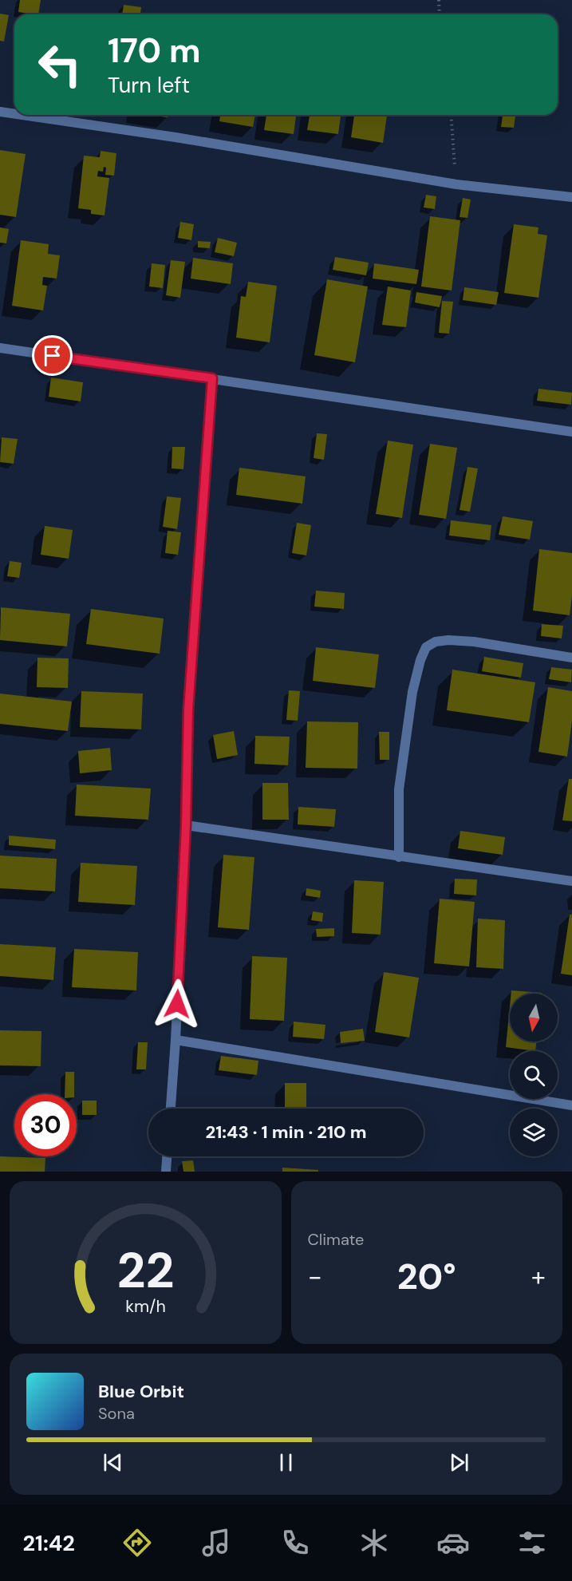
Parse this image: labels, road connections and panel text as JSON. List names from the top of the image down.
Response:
{
  "north": "bottom",
  "page": {
    "turn": ["170 m", "Turn left"],
    "limit": "30",
    "trip": "21:43 · 1 min · 210 m",
    "tile": "Climate",
    "heat": ["−", "20°", "+"],
    "song": ["Blue Orbit", "Sona"],
    "tabs": "21:42",
    "gauge": ["22", "km/h"]
  }
}
